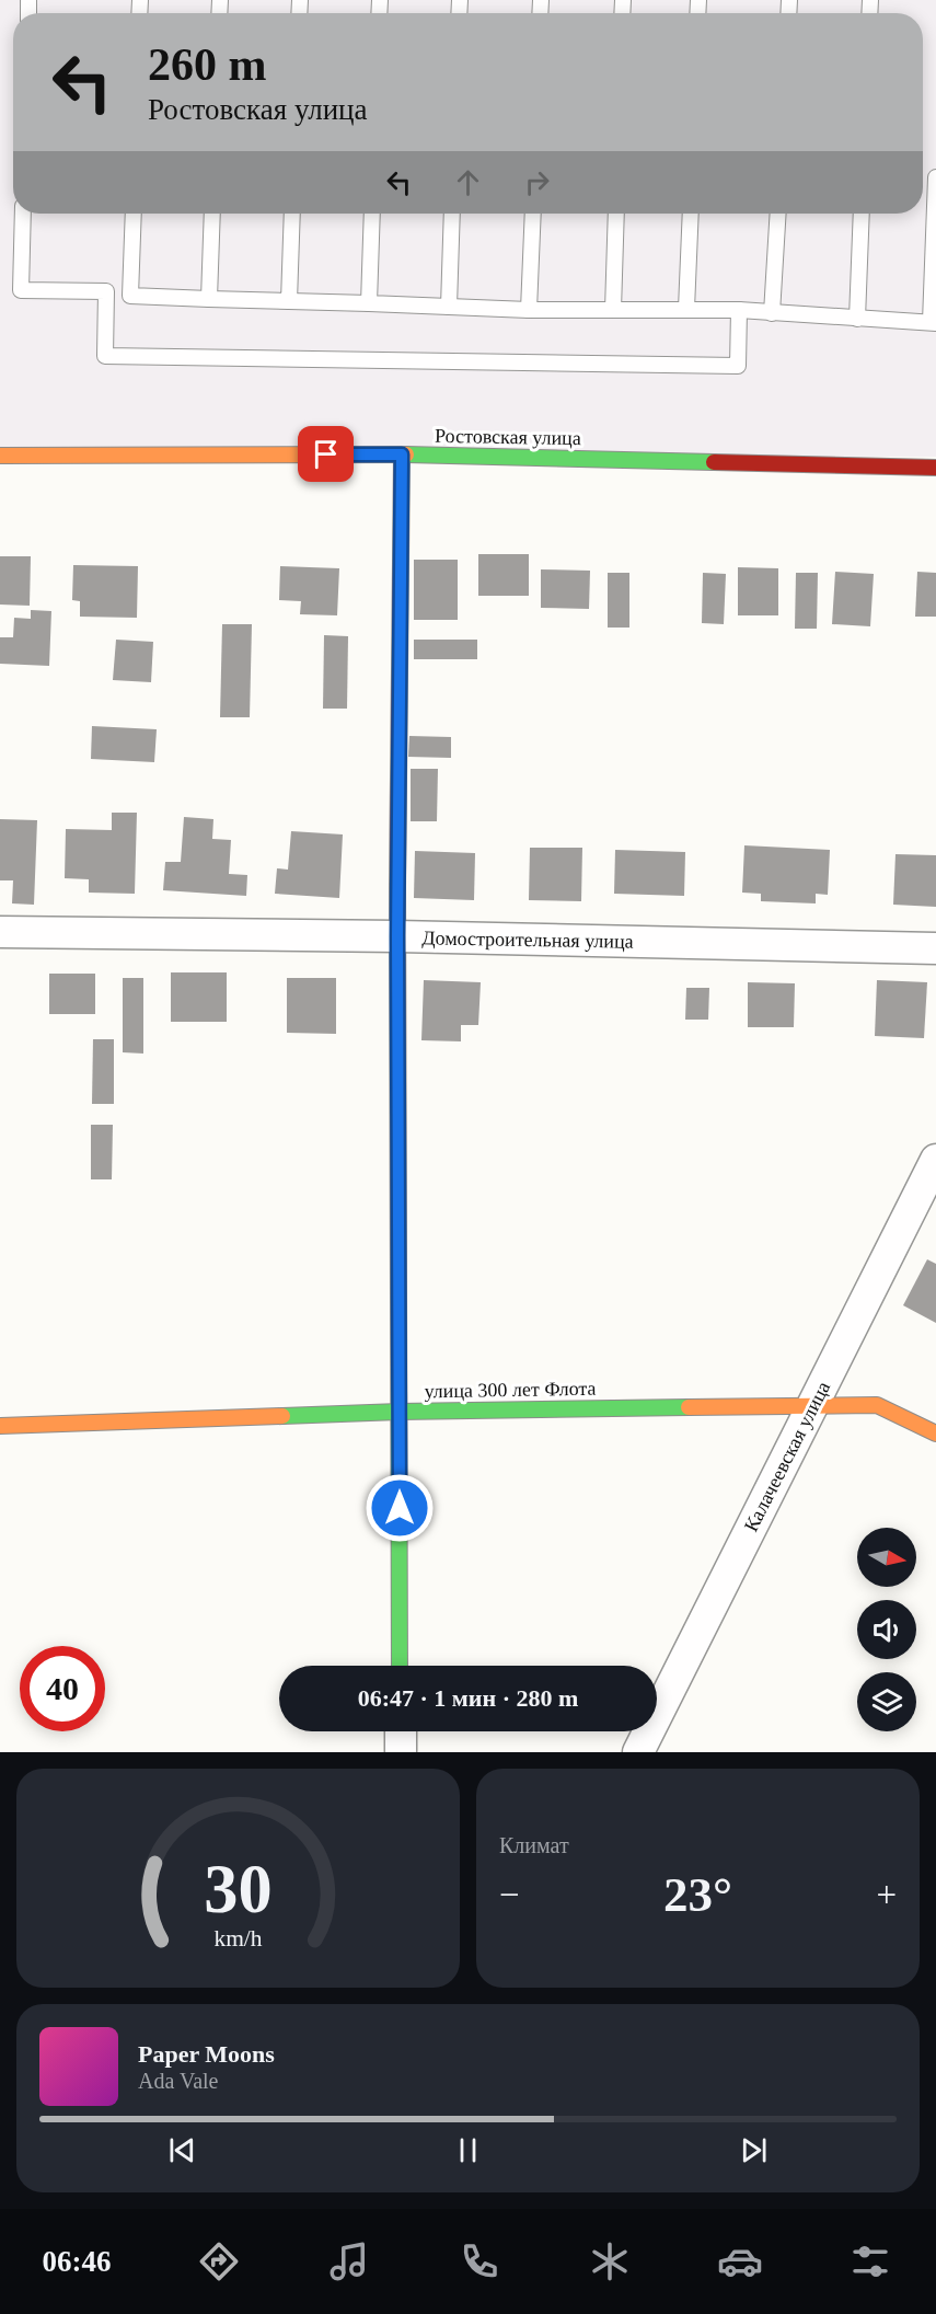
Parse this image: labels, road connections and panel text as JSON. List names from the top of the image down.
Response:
{
  "streets": {
    "street": [
      "Ростовская улица",
      "Домостроительная улица",
      "улица 300 лет Флота",
      "Калачеевская улица"
    ]
  },
  "crossings": [
    ["улица 300 лет Флота", "Калачеевская улица"]
  ],
  "north": "right",
  "page": {
    "turn": ["260 m", "Ростовская улица"],
    "limit": "40",
    "trip": "06:47 · 1 мин · 280 m",
    "tile": "Климат",
    "heat": ["−", "23°", "+"],
    "song": ["Paper Moons", "Ada Vale"],
    "tabs": "06:46",
    "gauge": ["30", "km/h"]
  }
}
